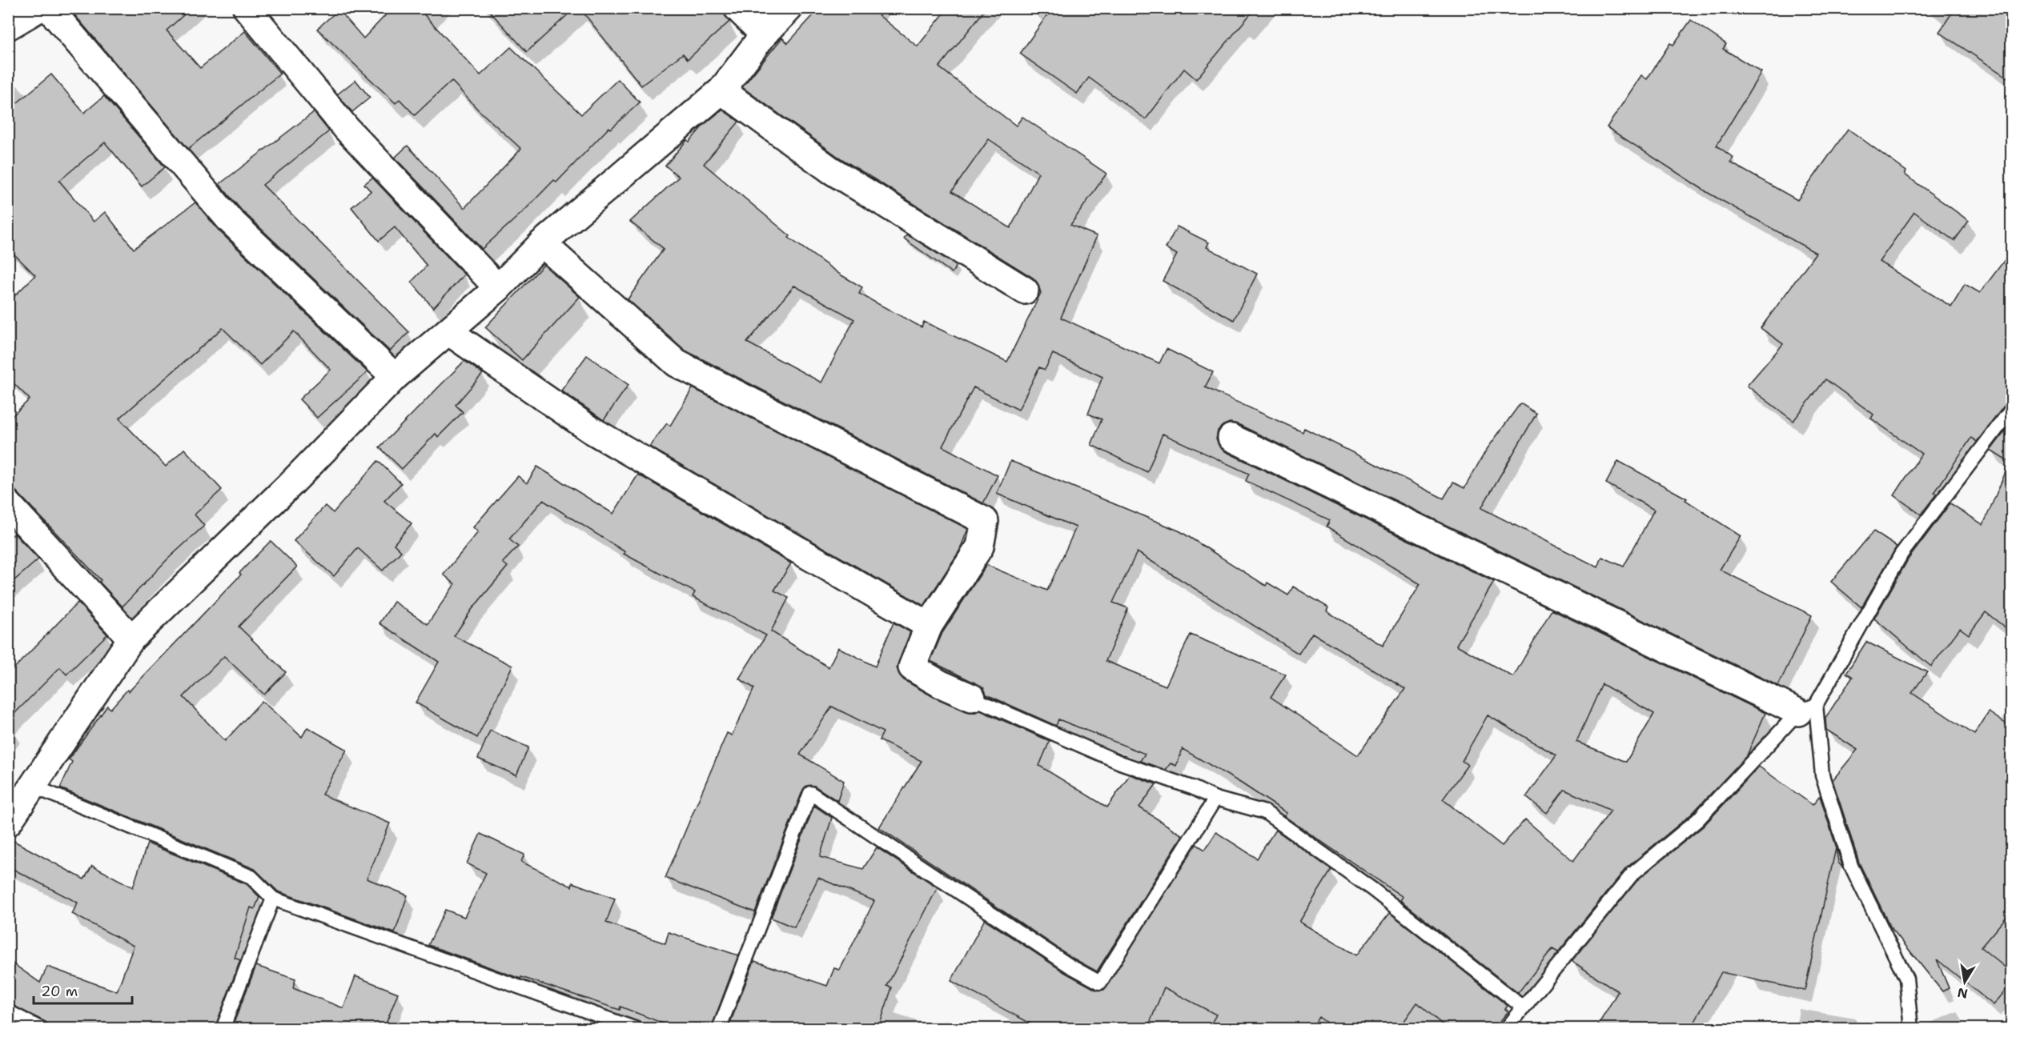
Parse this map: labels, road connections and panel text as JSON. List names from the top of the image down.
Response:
{
  "scale_bar": "20 m",
  "north": "bottom"
}
